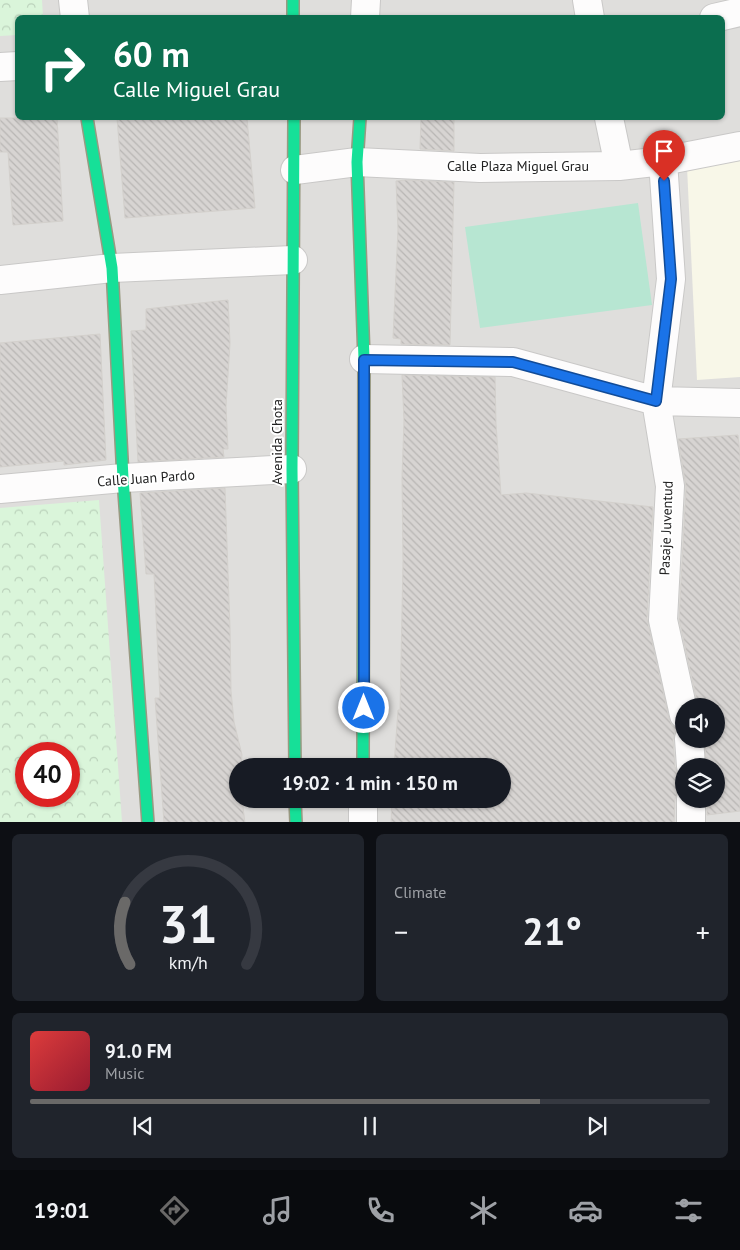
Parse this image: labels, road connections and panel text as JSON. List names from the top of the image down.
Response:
{
  "streets": {
    "main road": ["Avenida Chota"],
    "street": ["Calle Plaza Miguel Grau", "Calle Juan Pardo", "Pasaje Juventud"]
  },
  "crossings": [
    ["Calle Plaza Miguel Grau", "Avenida Chota"],
    ["Calle Plaza Miguel Grau", "Pasaje Juventud"],
    ["Avenida Chota", "Calle Juan Pardo"]
  ],
  "page": {
    "turn": ["60 m", "Calle Miguel Grau"],
    "limit": "40",
    "trip": "19:02 · 1 min · 150 m",
    "tile": "Climate",
    "heat": ["−", "21°", "+"],
    "song": ["91.0 FM", "Music"],
    "tabs": "19:01",
    "gauge": ["31", "km/h"]
  }
}
